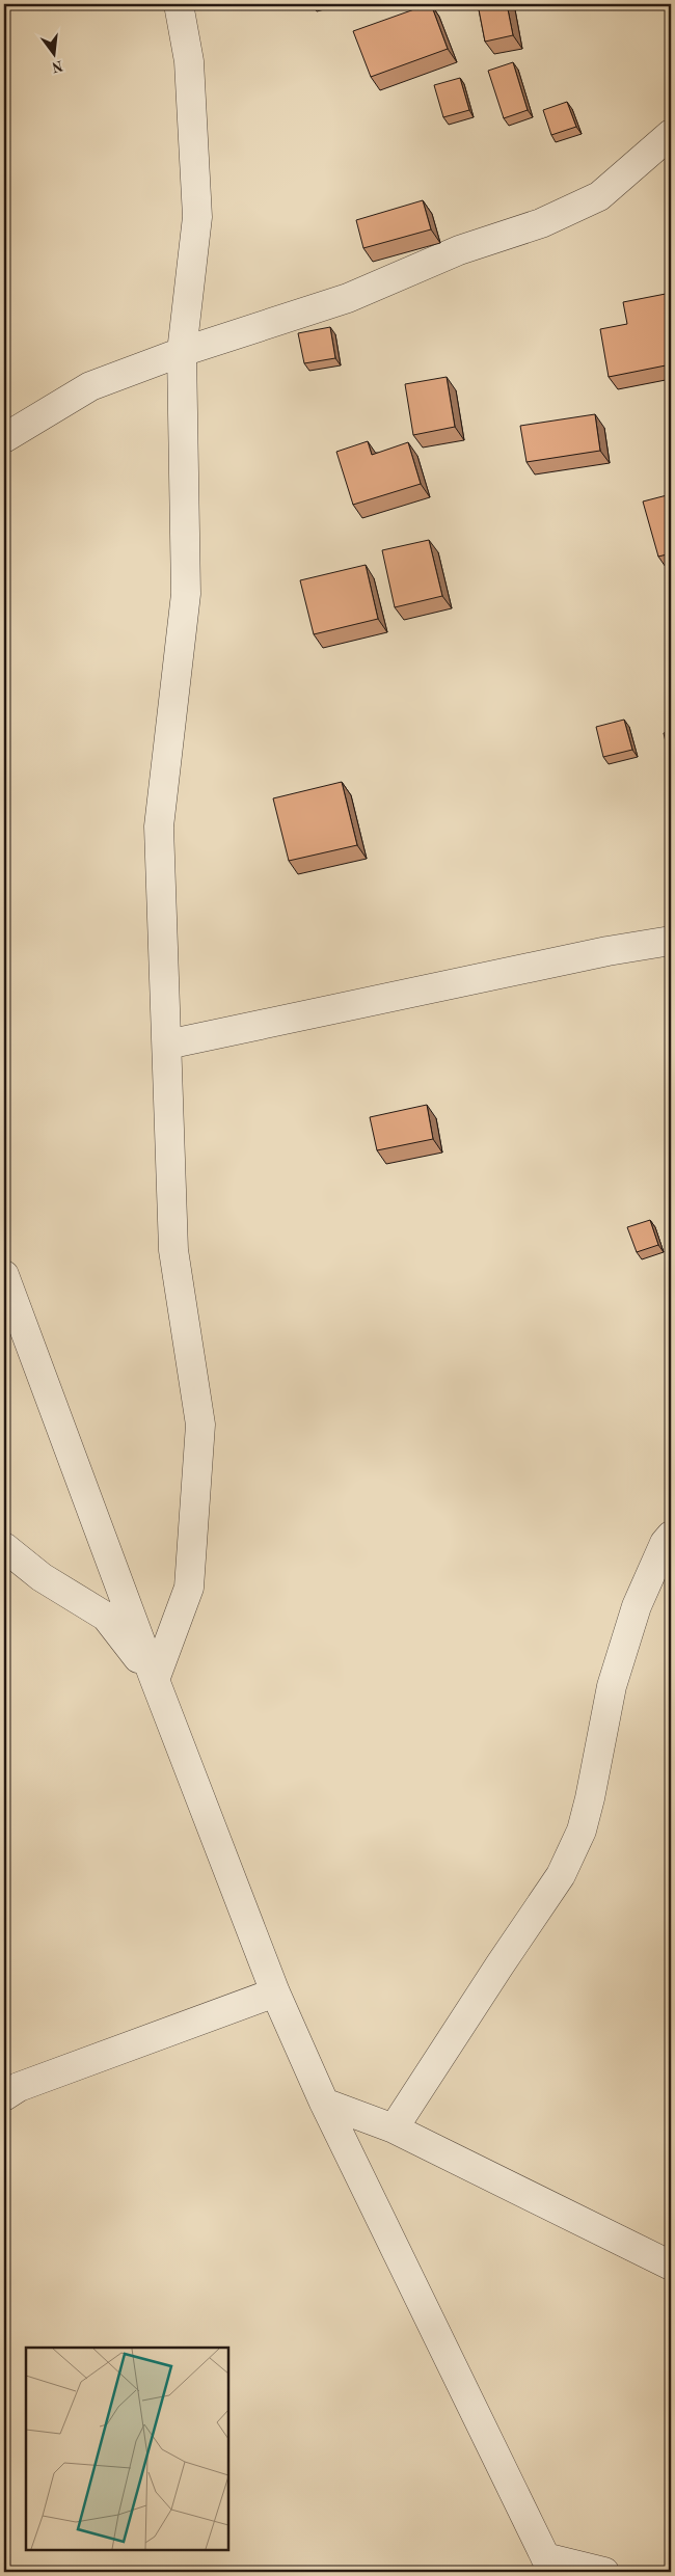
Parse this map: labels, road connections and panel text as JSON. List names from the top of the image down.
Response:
{
  "north": "bottom"
}
